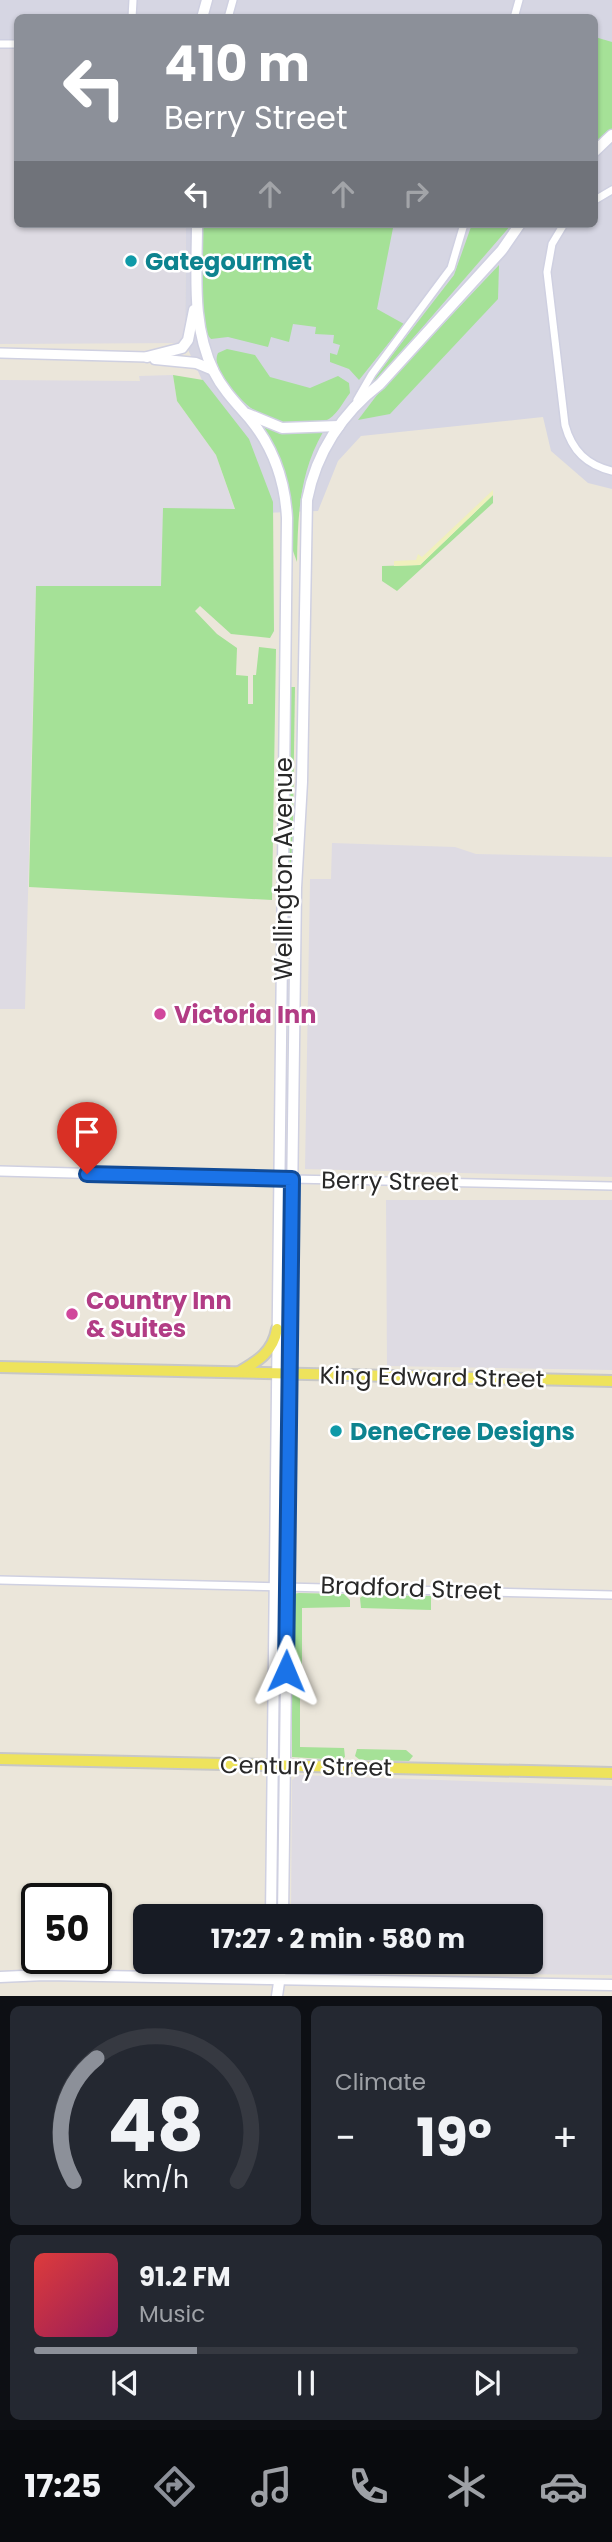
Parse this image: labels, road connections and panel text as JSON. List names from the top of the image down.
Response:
{
  "streets": {
    "main road": ["Wellington Avenue", "King Edward Street", "Century Street"],
    "street": ["Berry Street", "Bradford Street"]
  },
  "crossings": [
    ["Wellington Avenue", "Berry Street"],
    ["Wellington Avenue", "King Edward Street"],
    ["Wellington Avenue", "Bradford Street"],
    ["Wellington Avenue", "Century Street"]
  ],
  "places": [
    "Gategourmet",
    "Victoria Inn",
    "Country Inn & Suites",
    "DeneCree Designs"
  ],
  "page": {
    "turn": ["410 m", "Berry Street"],
    "limit": "50",
    "trip": "17:27 · 2 min · 580 m",
    "tile": "Climate",
    "heat": ["−", "19°", "+"],
    "song": ["91.2 FM", "Music"],
    "tabs": "17:25",
    "gauge": ["48", "km/h"]
  }
}
